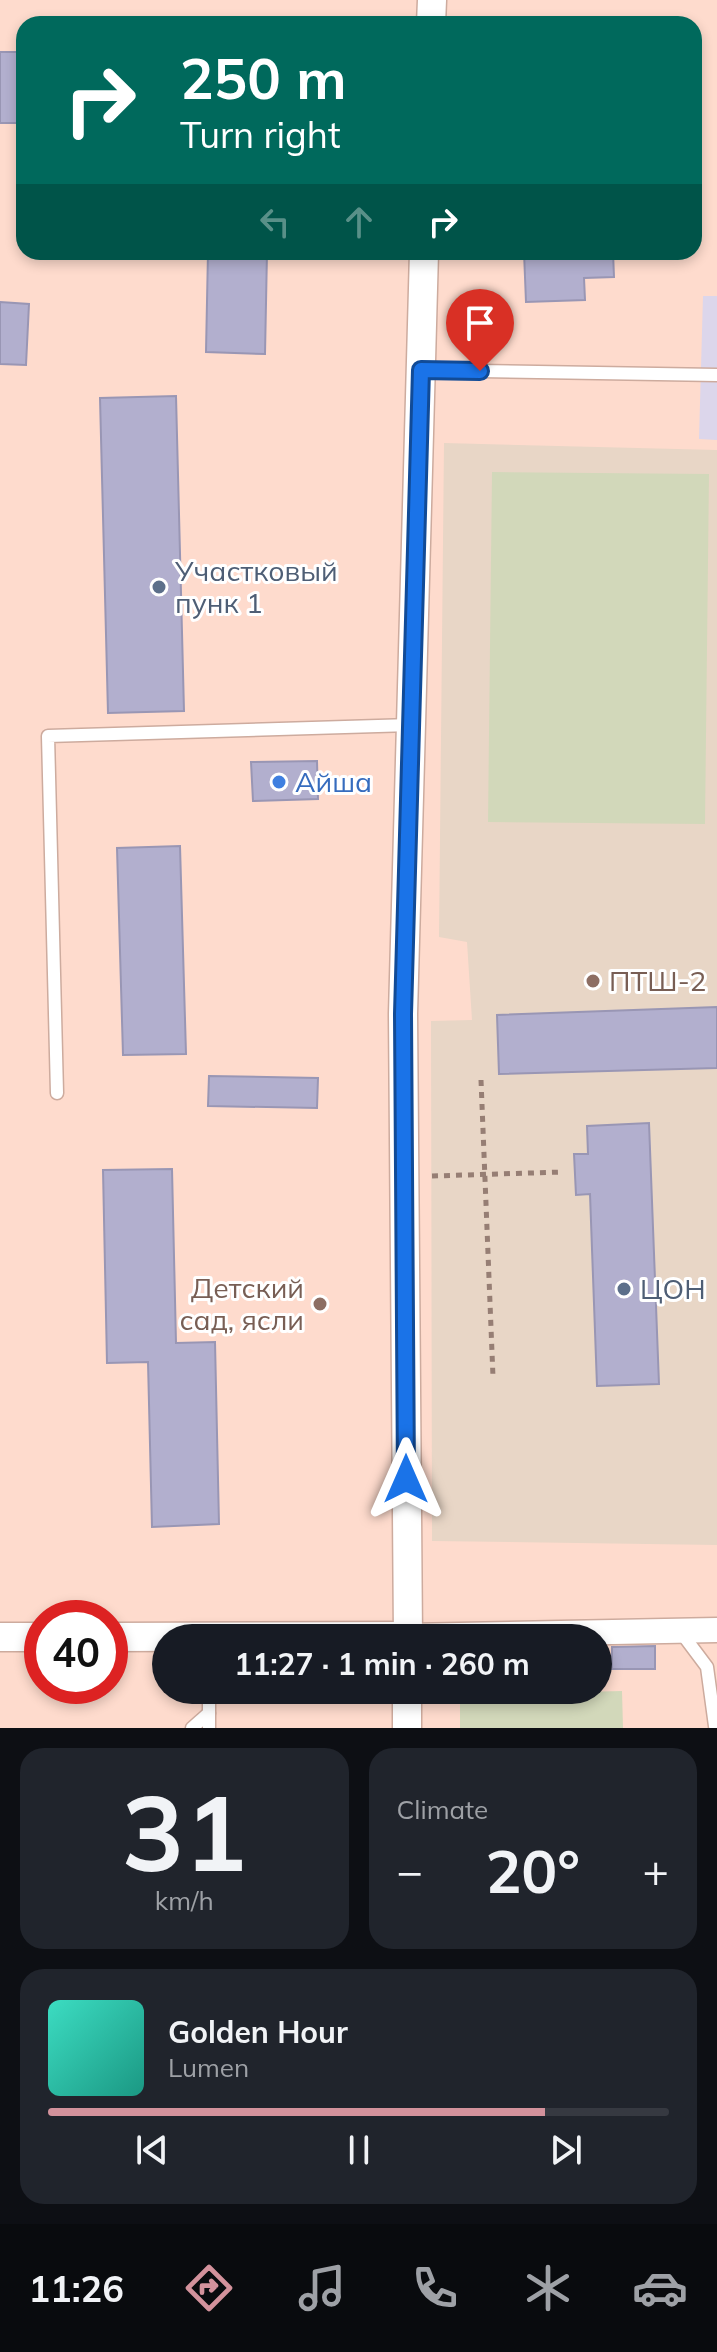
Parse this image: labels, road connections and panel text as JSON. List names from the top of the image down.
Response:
{
  "places": [
    "Участковый пунк 1",
    "Айша",
    "ПТШ-2",
    "ЦОН",
    "Детский сад, ясли"
  ],
  "page": {
    "turn": ["250 m", "Turn right"],
    "limit": "40",
    "trip": "11:27 · 1 min · 260 m",
    "tile": [
      ["31", "km/h"],
      "Climate"
    ],
    "heat": ["−", "20°", "+"],
    "song": ["Golden Hour", "Lumen"],
    "tabs": "11:26"
  }
}
